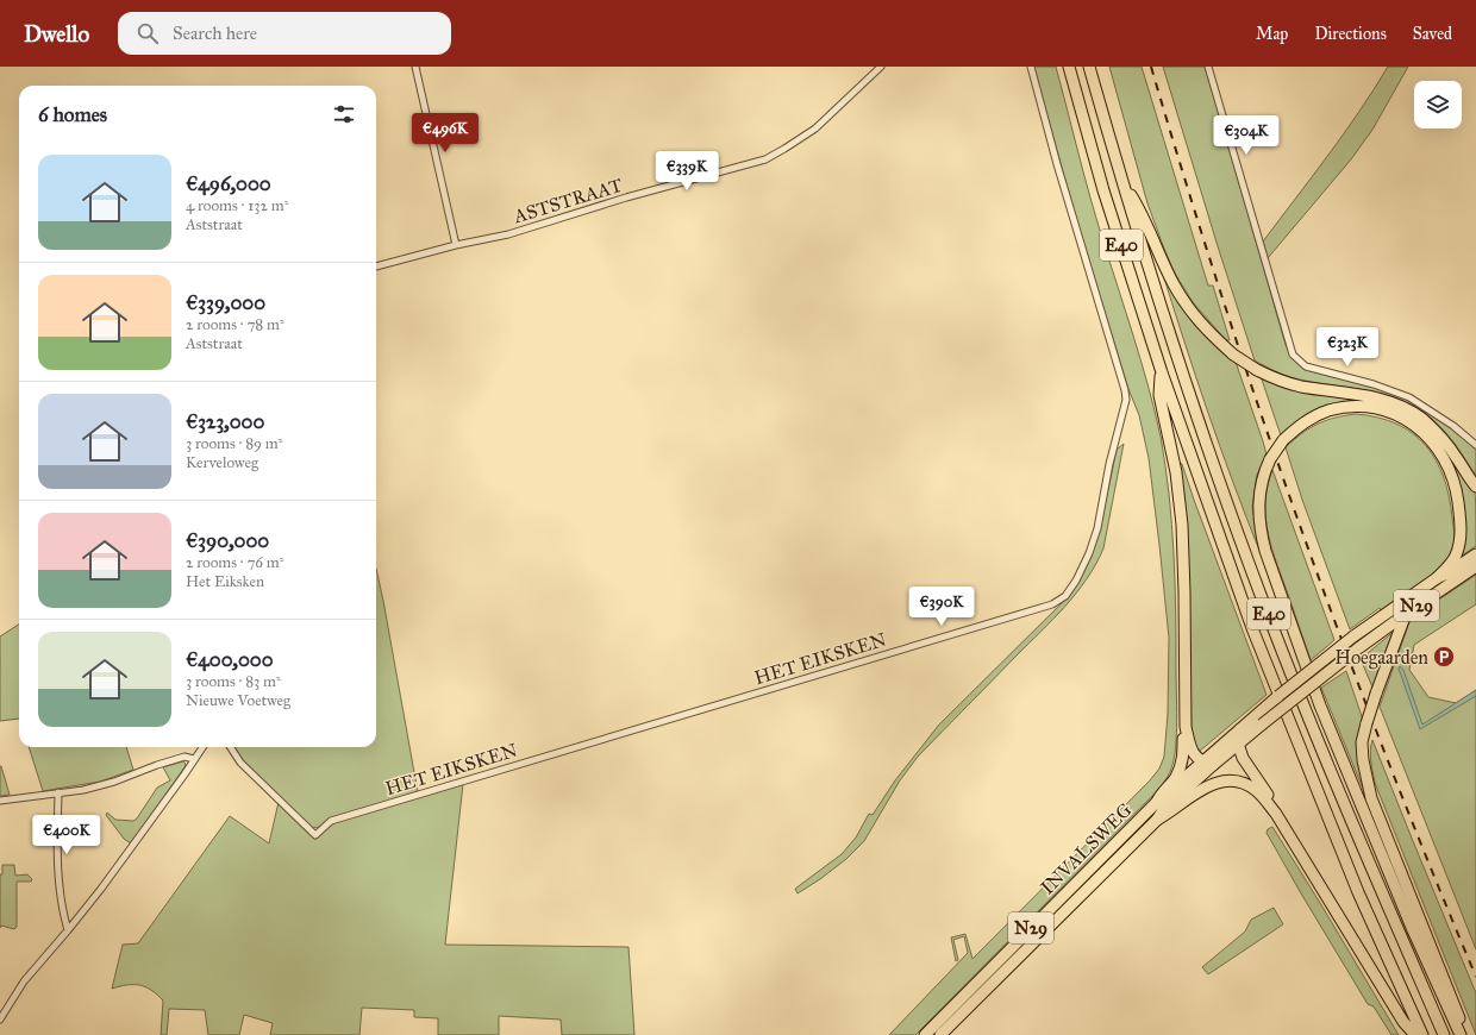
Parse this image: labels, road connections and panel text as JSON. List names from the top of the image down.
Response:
{
  "streets": {
    "highway": ["E40", "N29", "INVALSWEG"],
    "street": ["ASTSTRAAT", "HET EIKSKEN"]
  },
  "crossings": [
    ["N29", "INVALSWEG"]
  ],
  "places": {
    "parking": ["Hoegaarden"]
  },
  "page": {
    "header": "Dwello",
    "search": "Search here",
    "nav": ["Map", "Directions", "Saved"],
    "heading": "6 homes",
    "price": [
      "€496K",
      "€304K",
      "€339K",
      "€323K",
      "€390K",
      "€400K"
    ],
    "list": [
      {
        "name": "€496,000",
        "note": "4 rooms · 132 m² · Aststraat"
      },
      {
        "name": "€339,000",
        "note": "2 rooms · 78 m² · Aststraat"
      },
      {
        "name": "€323,000",
        "note": "3 rooms · 89 m² · Kerveloweg"
      },
      {
        "name": "€390,000",
        "note": "2 rooms · 76 m² · Het Eiksken"
      },
      {
        "name": "€400,000",
        "note": "3 rooms · 83 m² · Nieuwe Voetweg"
      }
    ]
  }
}
